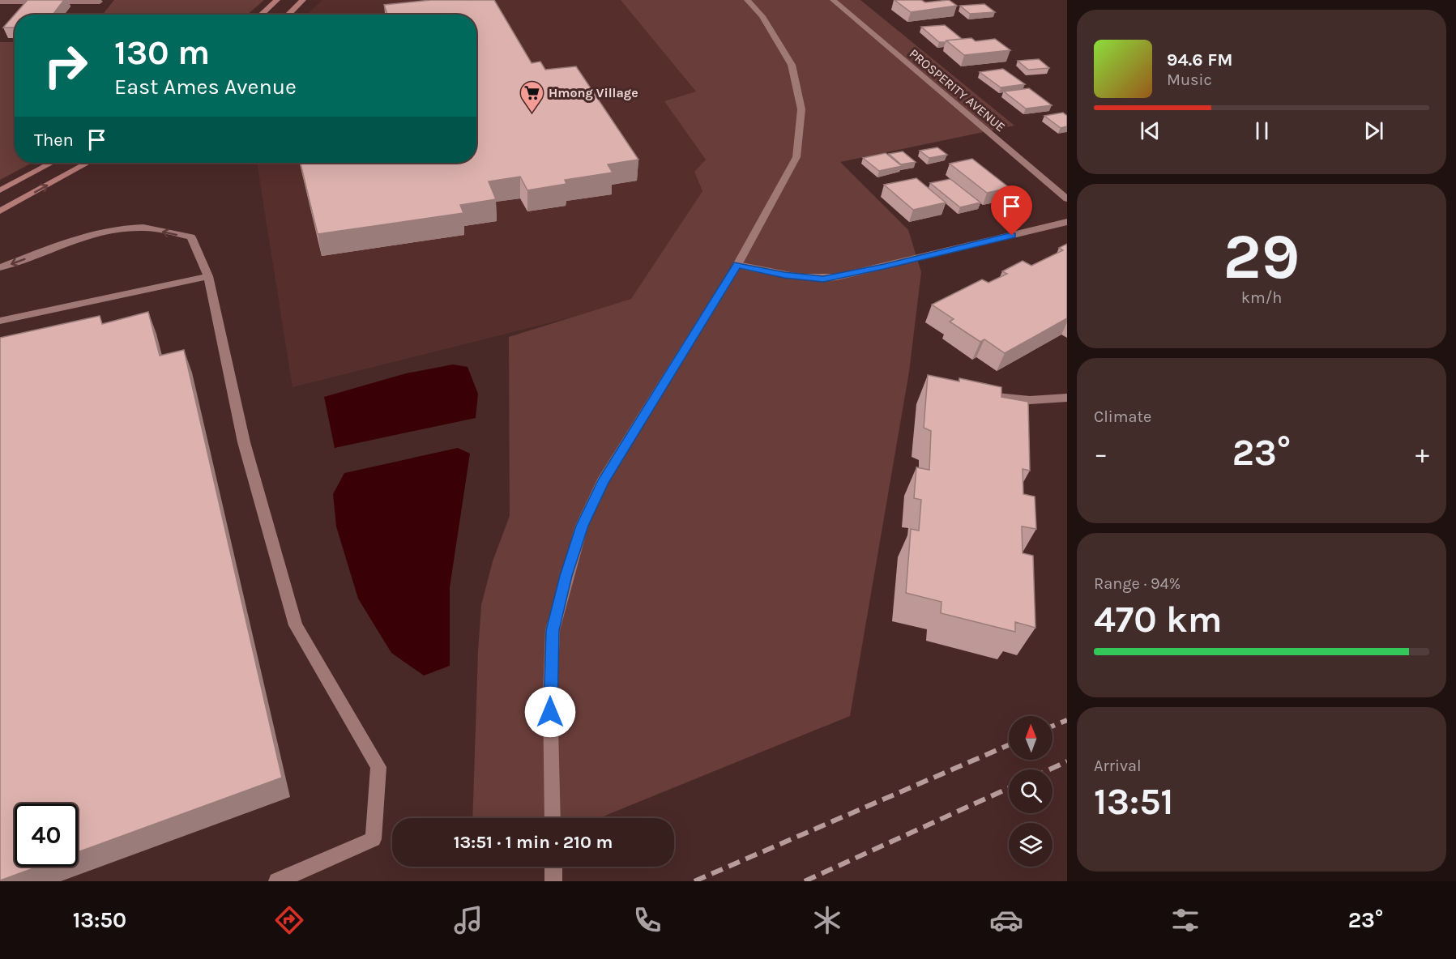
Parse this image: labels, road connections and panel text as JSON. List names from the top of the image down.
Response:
{
  "streets": {
    "street": ["PROSPERITY AVENUE"]
  },
  "places": {
    "supermarket": ["Hmong Village"]
  },
  "north": "top",
  "page": {
    "turn": ["130 m", "East Ames Avenue"],
    "song": ["94.6 FM", "Music"],
    "then": "Then",
    "tile": [
      ["29", "km/h"],
      "Climate",
      ["Range · 94%", "470 km"],
      ["Arrival", "13:51"]
    ],
    "heat": ["−", "23°", "+"],
    "limit": "40",
    "trip": "13:51 · 1 min · 210 m",
    "tabs": ["13:50", "23°"]
  }
}
